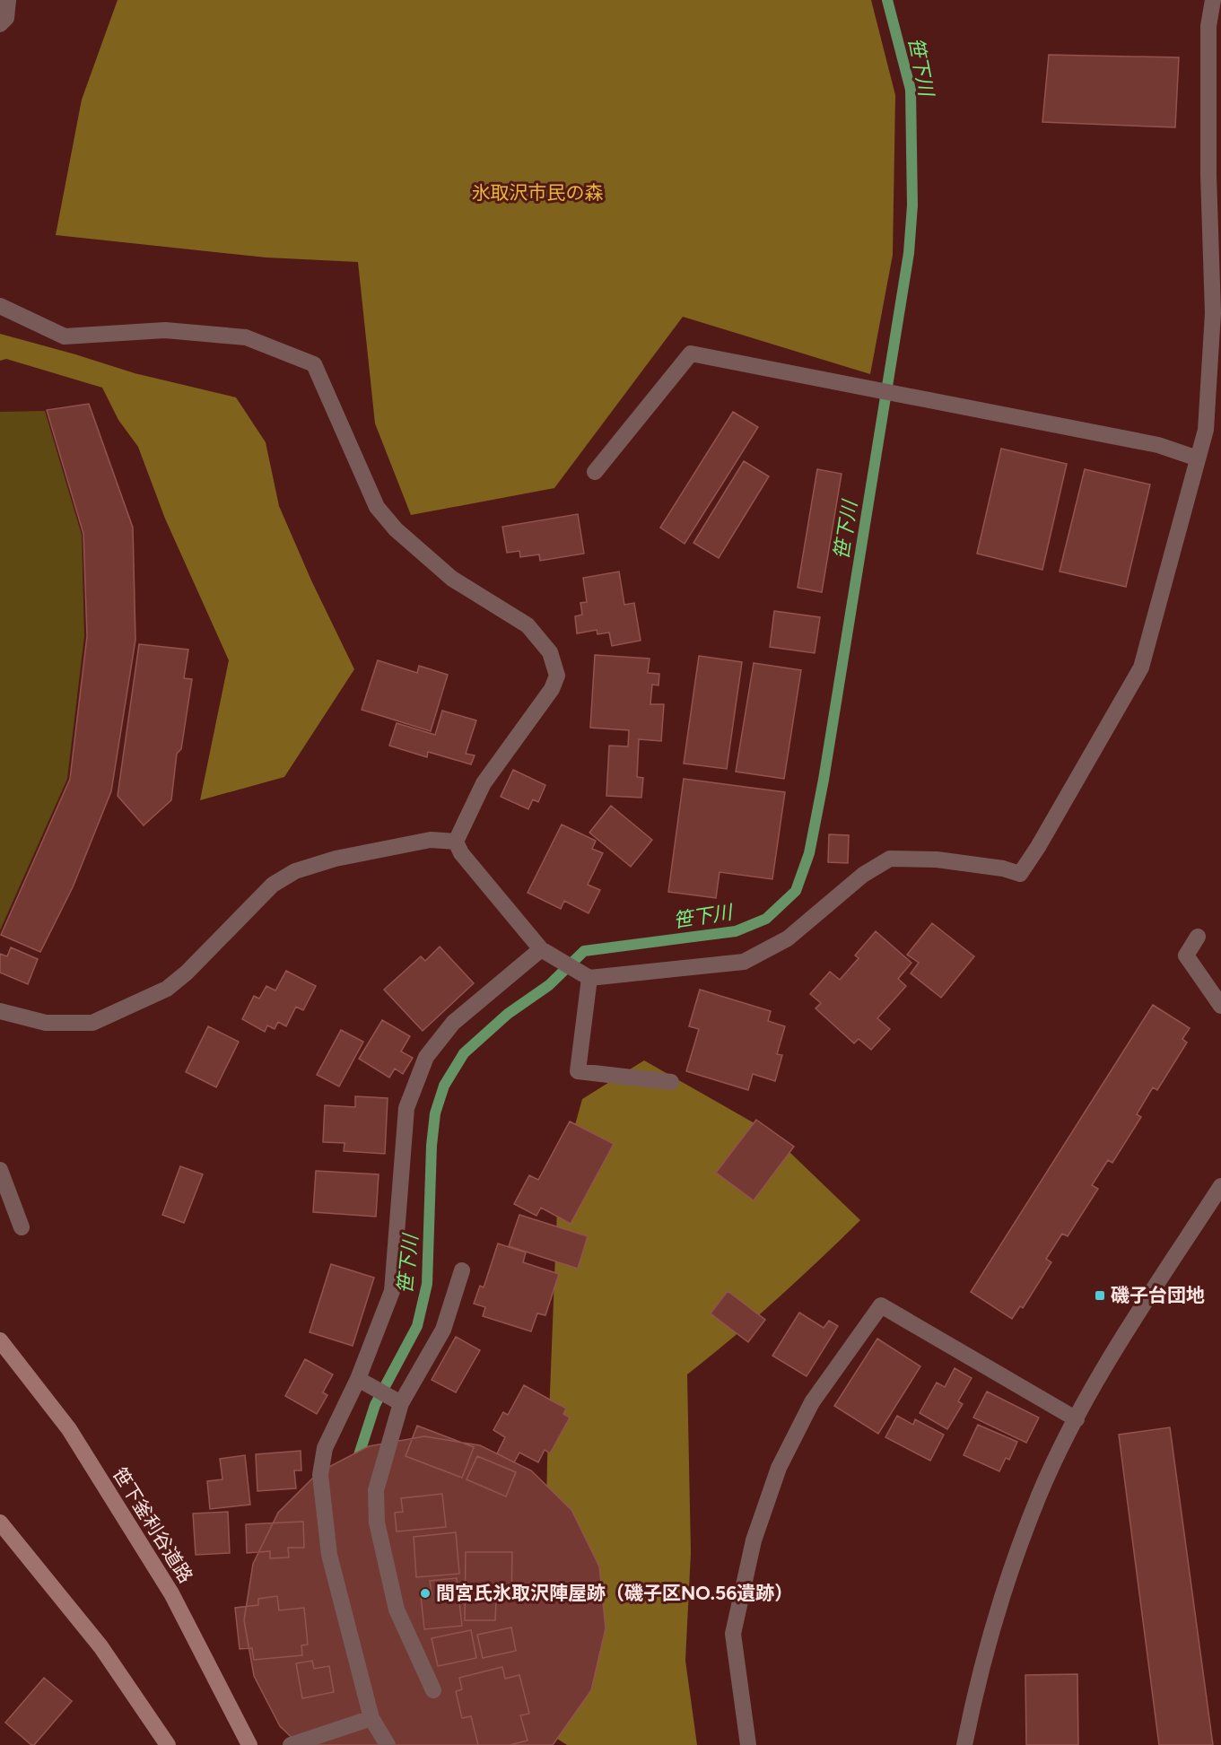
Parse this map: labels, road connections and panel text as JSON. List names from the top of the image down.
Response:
{
  "streets": {
    "street": ["笹下釜利谷道路"]
  },
  "water": ["笹下川"],
  "parks": ["氷取沢市民の森"],
  "places": {
    "transit": ["磯子台団地"],
    "other": ["間宮氏氷取沢陣屋跡（磯子区NO.56遺跡）"]
  }
}
